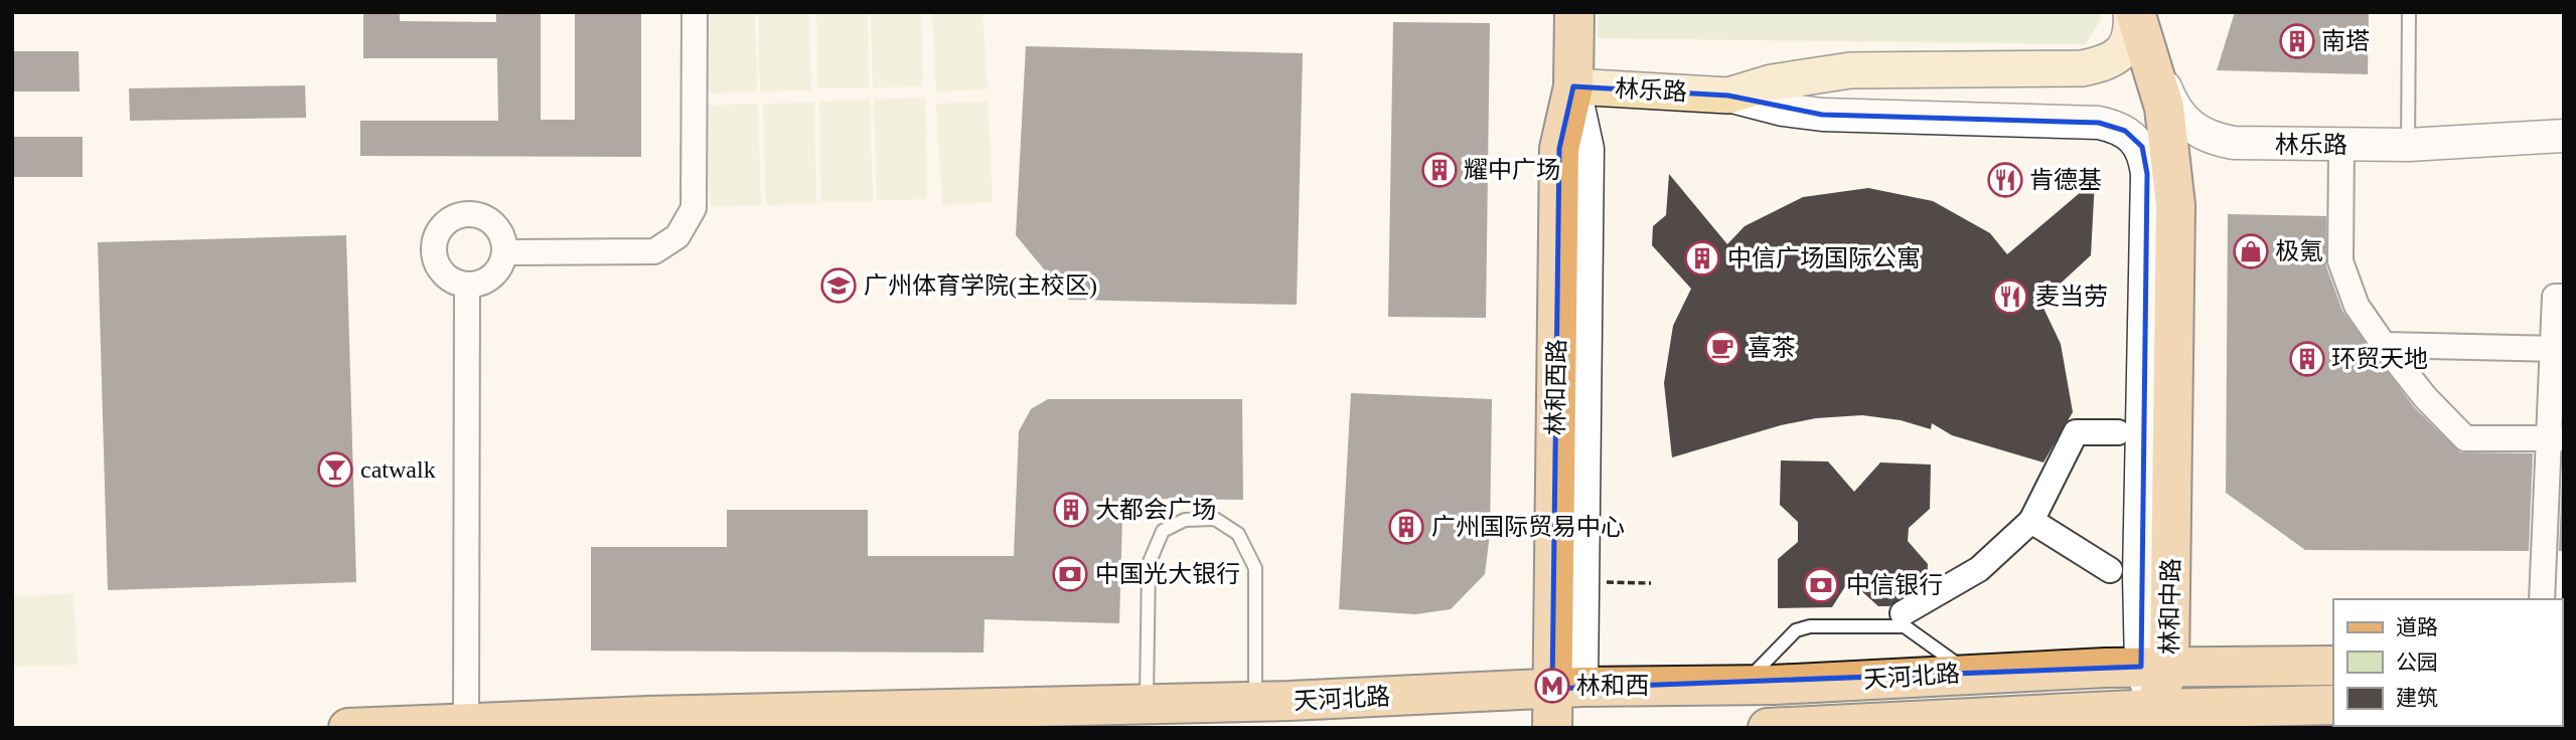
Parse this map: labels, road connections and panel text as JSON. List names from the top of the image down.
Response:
{
  "streets": {
    "main road": [
      "林乐路",
      "林和西路",
      "林和中路",
      "天河北路"
    ]
  },
  "crossings": [
    ["林乐路", "林和西路"],
    ["林乐路", "林和中路"],
    ["林和西路", "天河北路"],
    ["林和中路", "天河北路"]
  ],
  "places": {
    "building": [
      "南塔",
      "耀中广场",
      "中信广场国际公寓",
      "环贸天地",
      "大都会广场",
      "广州国际贸易中心"
    ],
    "restaurant": ["肯德基", "麦当劳"],
    "shop": ["极氪"],
    "school or university": ["广州体育学院(主校区)"],
    "cafe": ["喜茶"],
    "bar": ["catwalk"],
    "bank": ["中国光大银行", "中信银行"],
    "metro station": ["林和西"]
  },
  "legend": ["道路", "公园", "建筑"]
}
